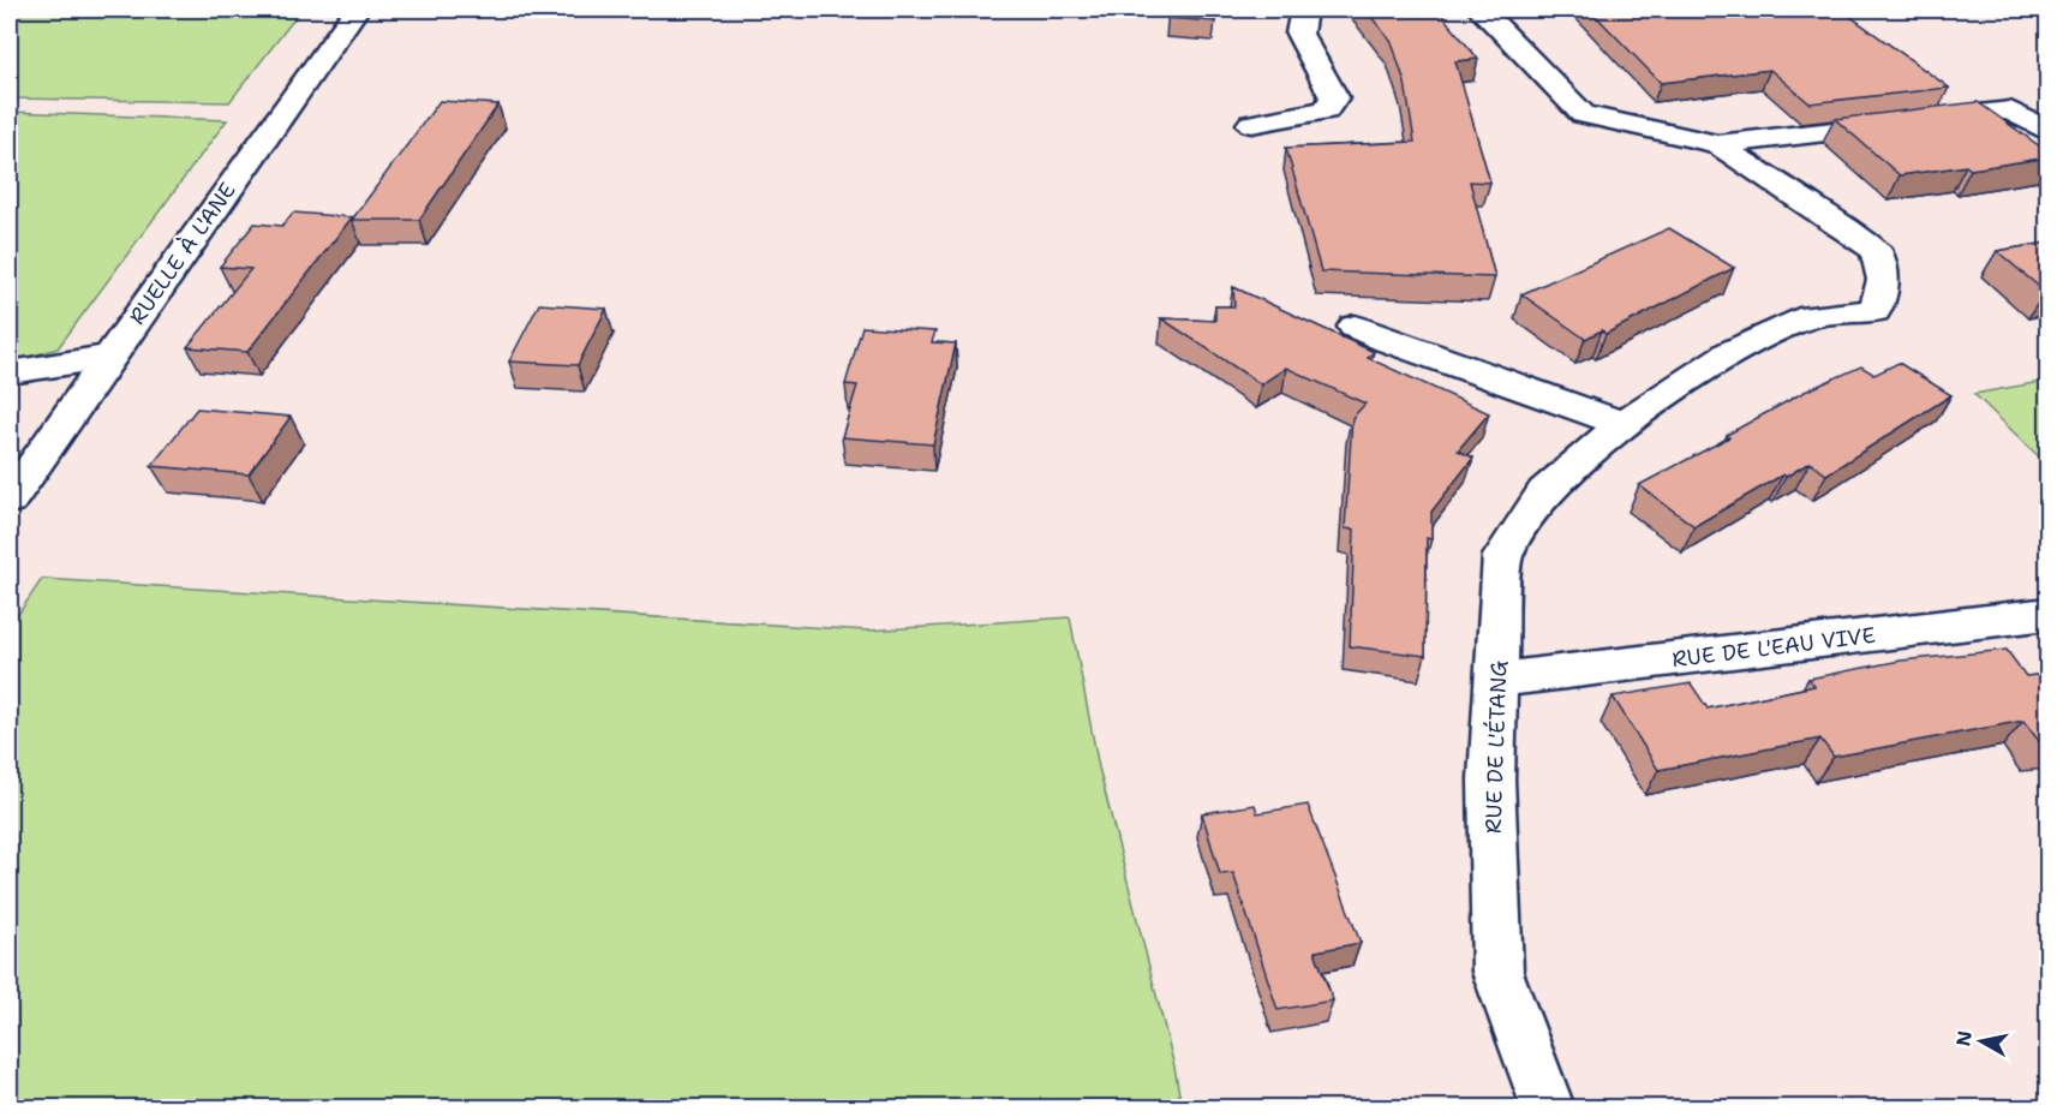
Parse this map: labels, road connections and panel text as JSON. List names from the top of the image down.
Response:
{
  "streets": {
    "street": ["RUELLE À L'ANE", "RUE DE L'EAU VIVE", "RUE DE L'ÉTANG"]
  },
  "crossings": [
    ["RUE DE L'EAU VIVE", "RUE DE L'ÉTANG"]
  ],
  "north": "left"
}
